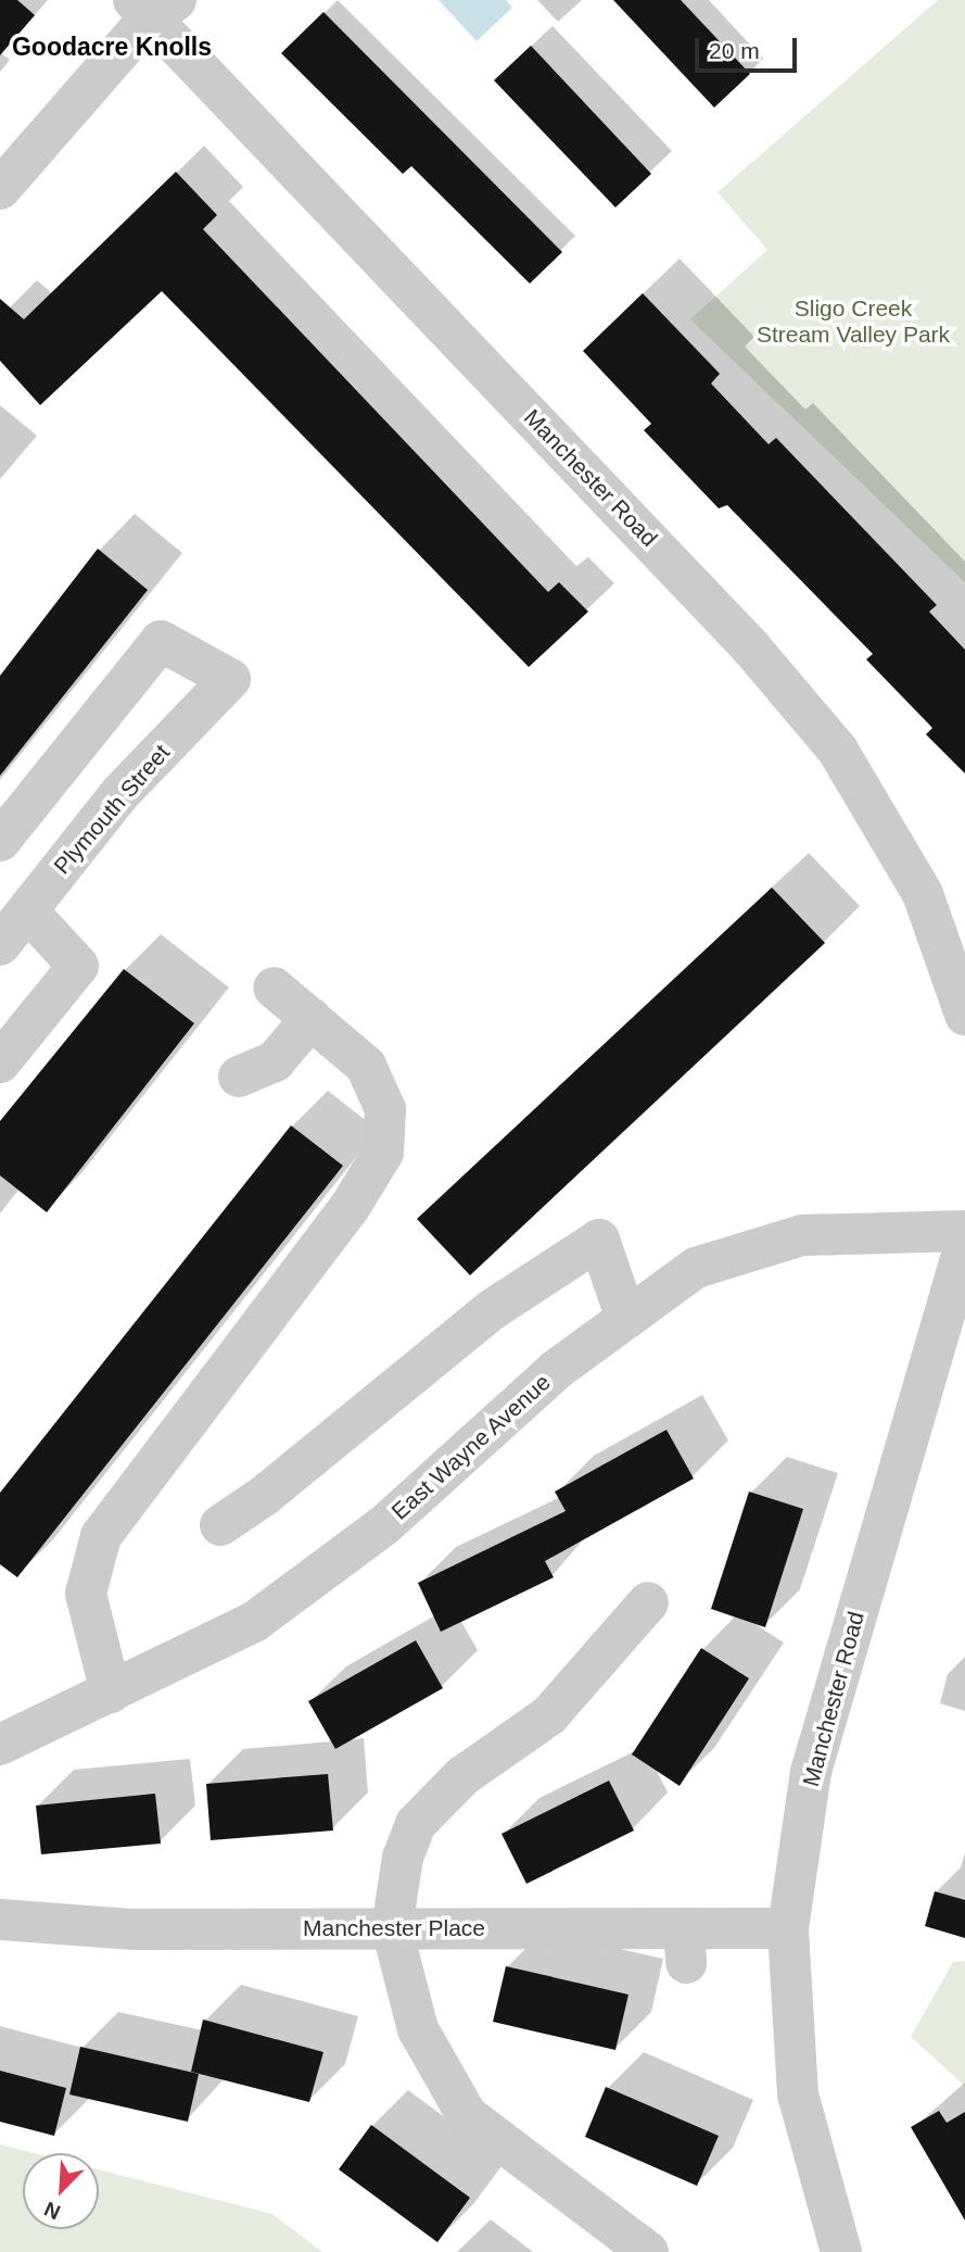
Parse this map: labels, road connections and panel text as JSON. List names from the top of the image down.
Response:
{
  "streets": {
    "street": [
      "Manchester Road",
      "Plymouth Street",
      "East Wayne Avenue",
      "Manchester Place"
    ]
  },
  "crossings": [
    ["Manchester Road", "Manchester Place"]
  ],
  "districts": ["Goodacre Knolls"],
  "parks": ["Sligo Creek Stream Valley Park"],
  "scale_bar": "20 m",
  "north": "bottom left"
}
